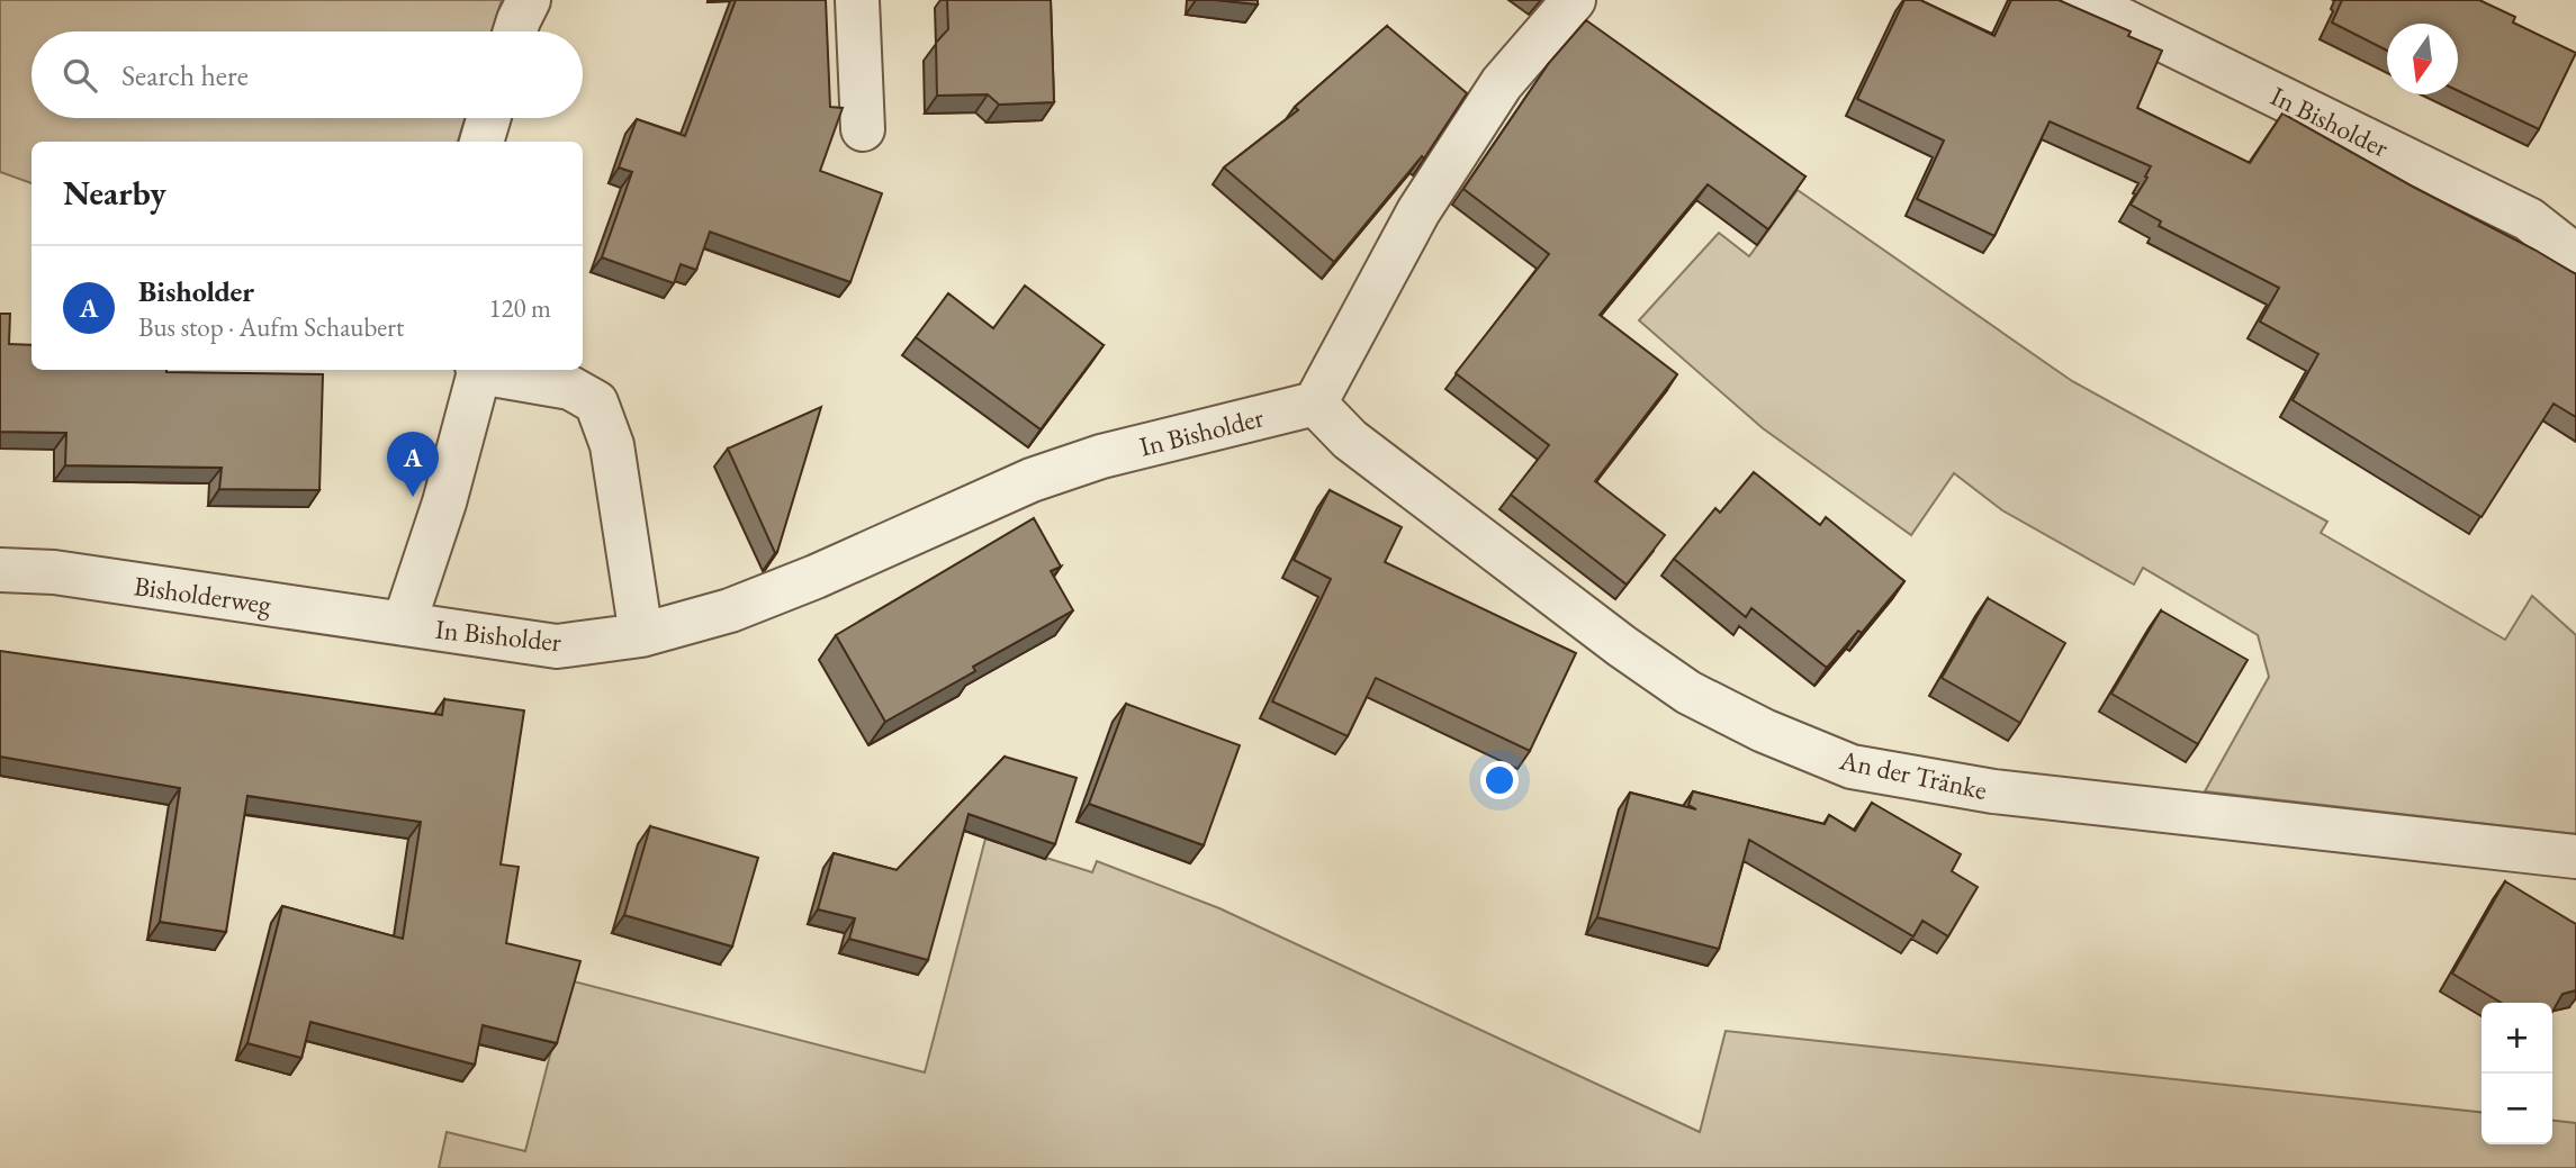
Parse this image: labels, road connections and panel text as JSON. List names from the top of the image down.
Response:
{
  "streets": {
    "street": ["In Bisholder", "Bisholderweg", "An der Tränke"]
  },
  "crossings": [
    ["In Bisholder", "Bisholderweg"],
    ["In Bisholder", "An der Tränke"]
  ],
  "north": "bottom",
  "page": {
    "search": "Search here",
    "heading": "Nearby",
    "list": [
      {
        "mark": "A",
        "name": "Bisholder",
        "note": "Bus stop · Aufm Schaubert",
        "value": "120 m"
      }
    ],
    "pins": "A",
    "map_buttons": ["+", "−"]
  }
}
